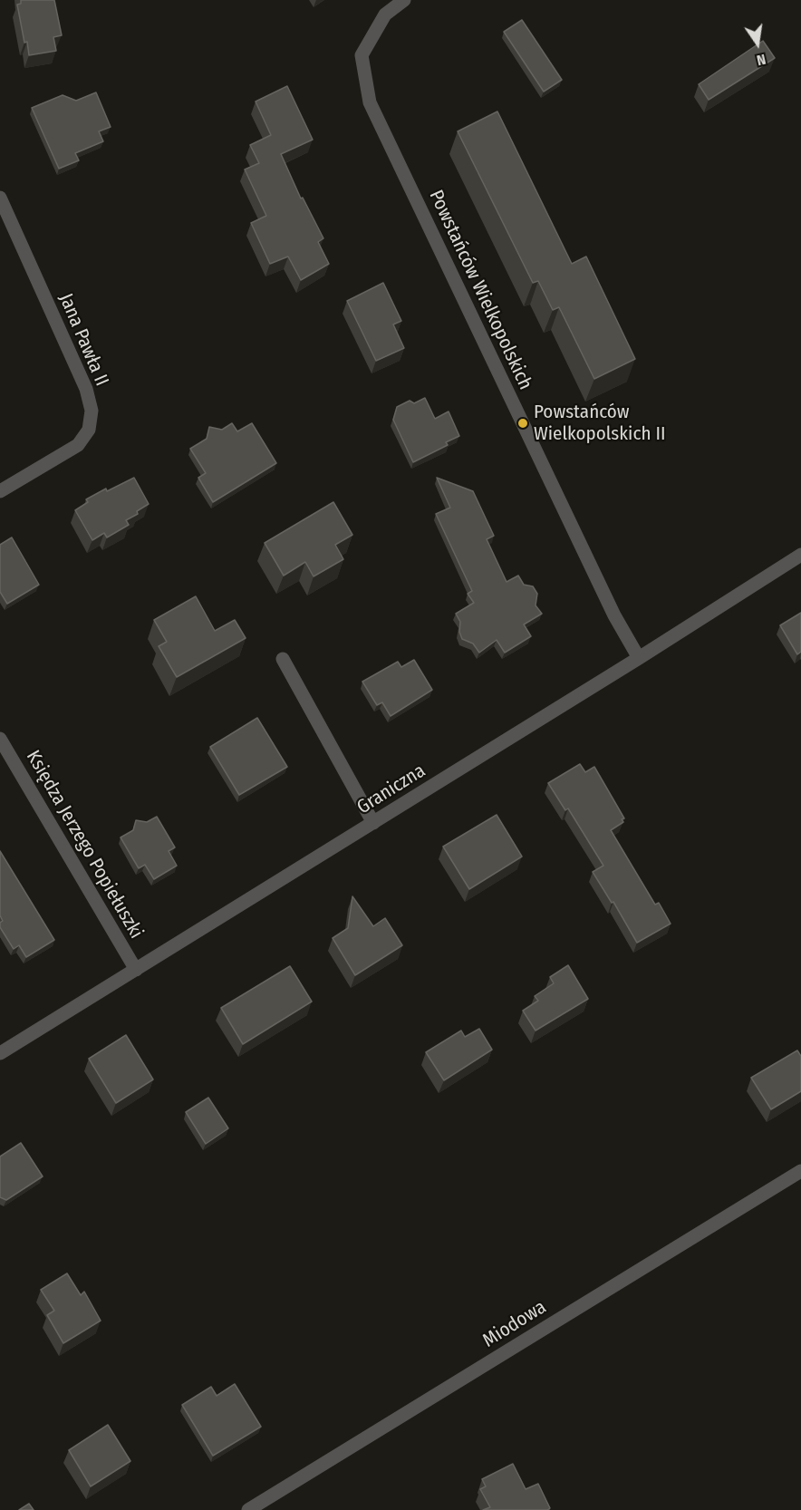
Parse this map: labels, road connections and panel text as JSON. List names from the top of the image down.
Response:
{
  "streets": {
    "street": [
      "Powstańców Wielkopolskich",
      "Jana Pawła II",
      "Graniczna",
      "Księdza Jerzego Popiełuszki",
      "Miodowa"
    ]
  },
  "crossings": [
    ["Powstańców Wielkopolskich", "Graniczna"],
    ["Graniczna", "Księdza Jerzego Popiełuszki"]
  ],
  "places": ["Powstańców Wielkopolskich II"],
  "north": "bottom"
}
